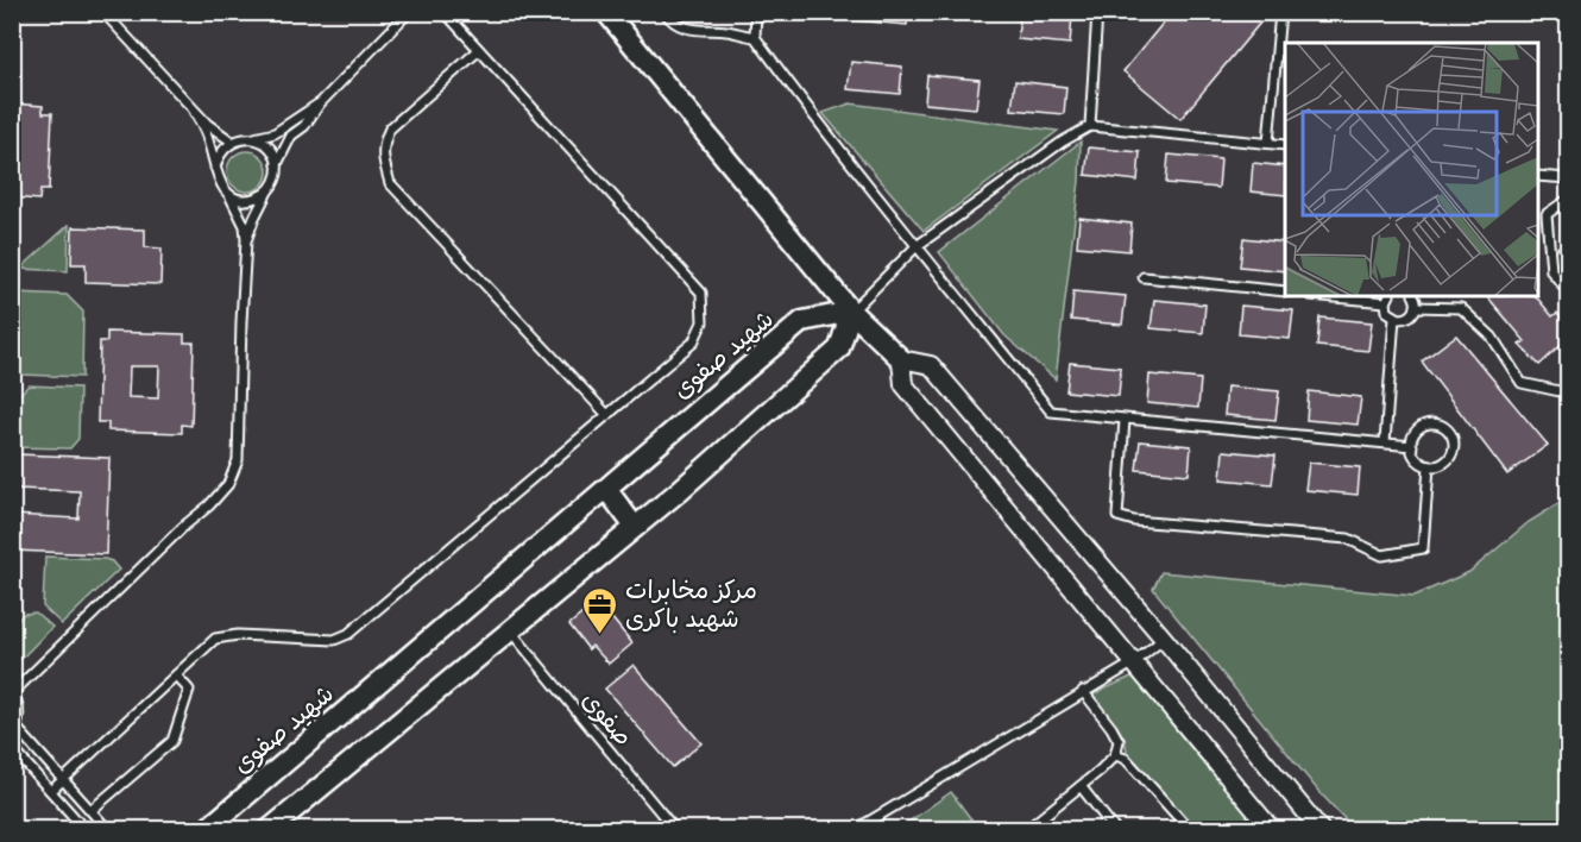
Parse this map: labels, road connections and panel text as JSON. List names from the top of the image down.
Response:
{
  "streets": {
    "street": ["شهید صفوی"],
    "lane": ["صفوی"]
  },
  "places": {
    "office": ["مرکز مخابرات شهید باکری"]
  }
}
